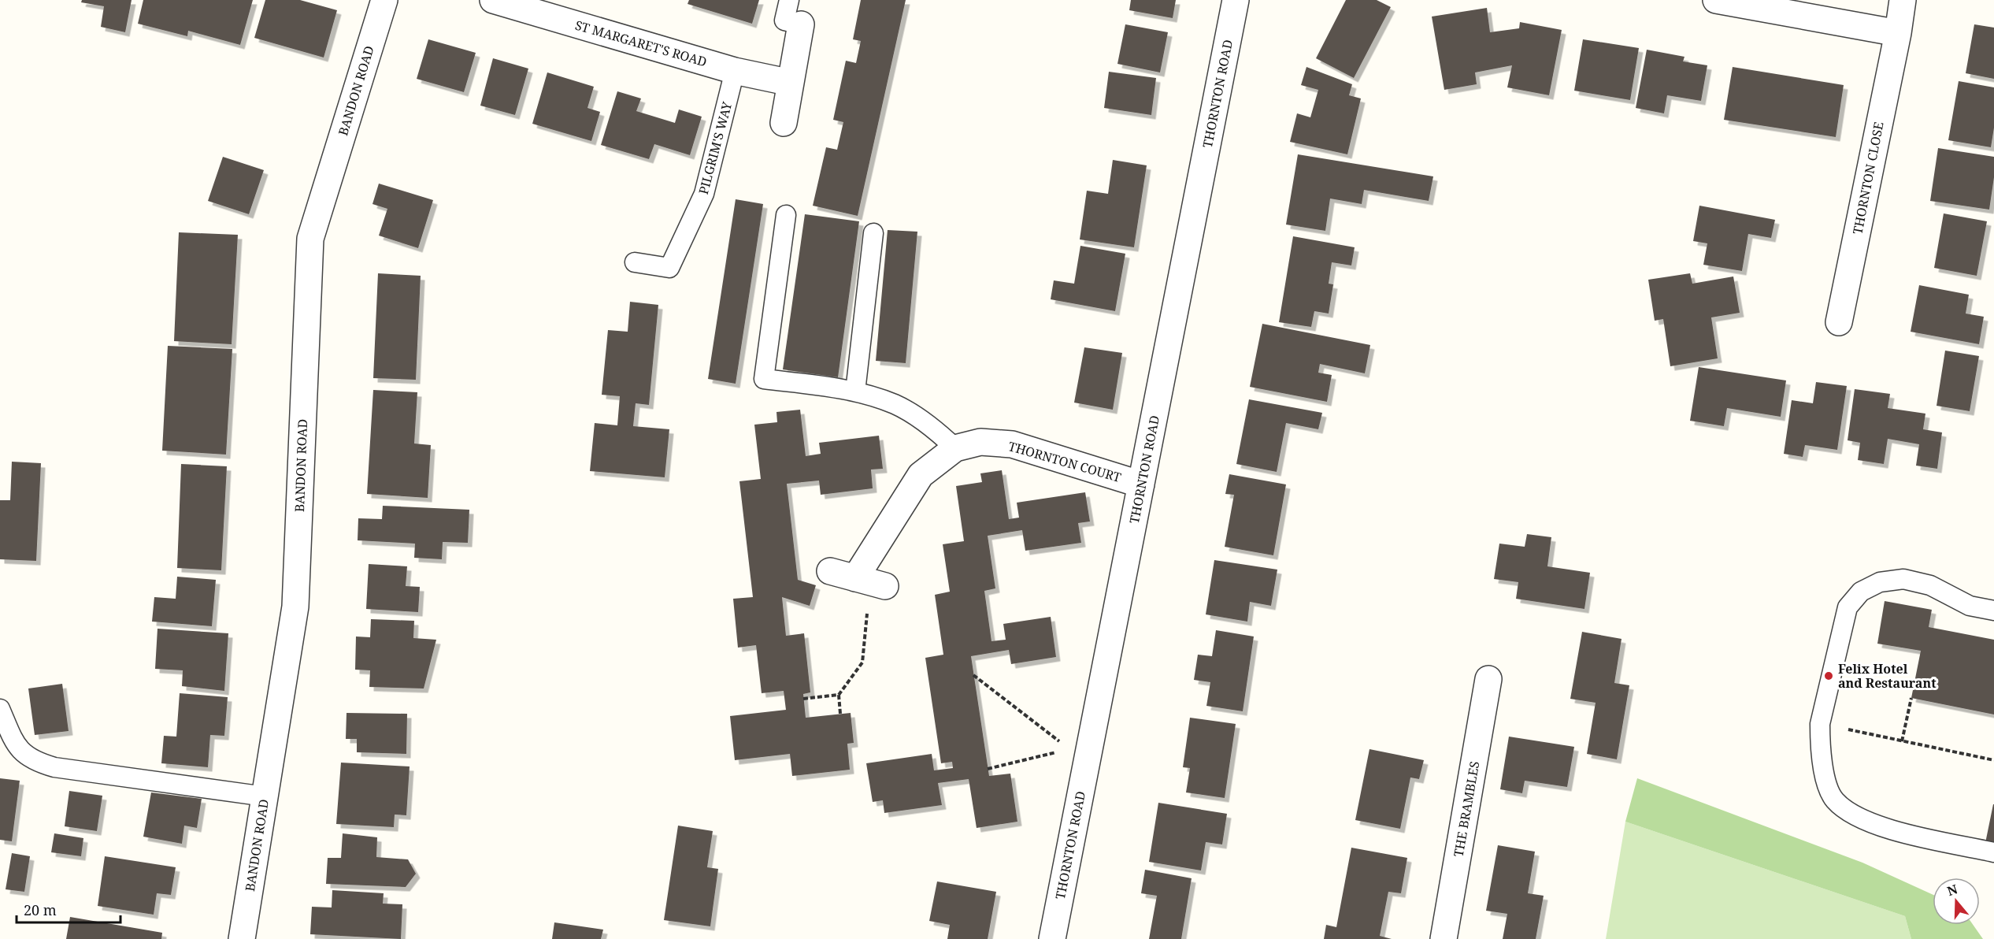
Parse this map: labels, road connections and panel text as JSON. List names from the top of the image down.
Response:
{
  "streets": {
    "street": [
      "ST MARGARET'S ROAD",
      "BANDON ROAD",
      "THORNTON ROAD",
      "THORNTON CLOSE",
      "THORNTON COURT",
      "THE BRAMBLES"
    ],
    "lane": ["PILGRIM'S WAY"]
  },
  "crossings": [
    ["ST MARGARET'S ROAD", "PILGRIM'S WAY"],
    ["THORNTON ROAD", "THORNTON COURT"]
  ],
  "places": ["Felix Hotel and Restaurant"],
  "scale_bar": "20 m",
  "north": "top"
}
